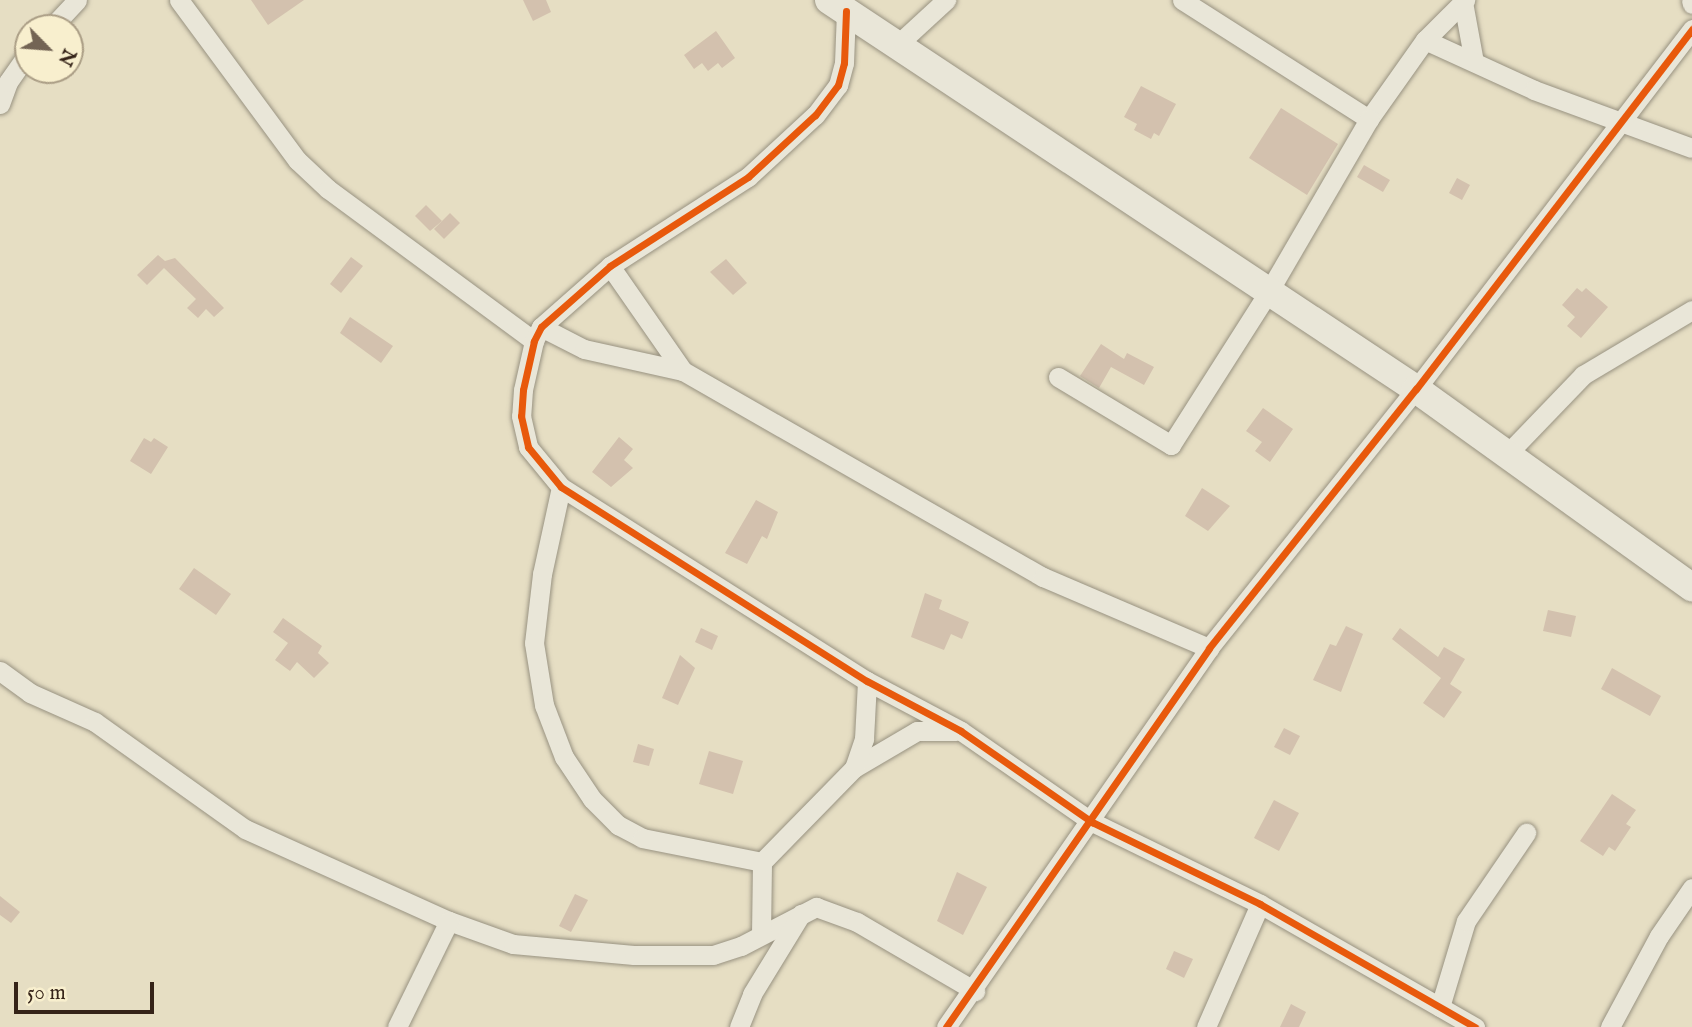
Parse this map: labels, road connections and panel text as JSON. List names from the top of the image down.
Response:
{
  "scale_bar": "50 m",
  "north": "bottom right"
}
